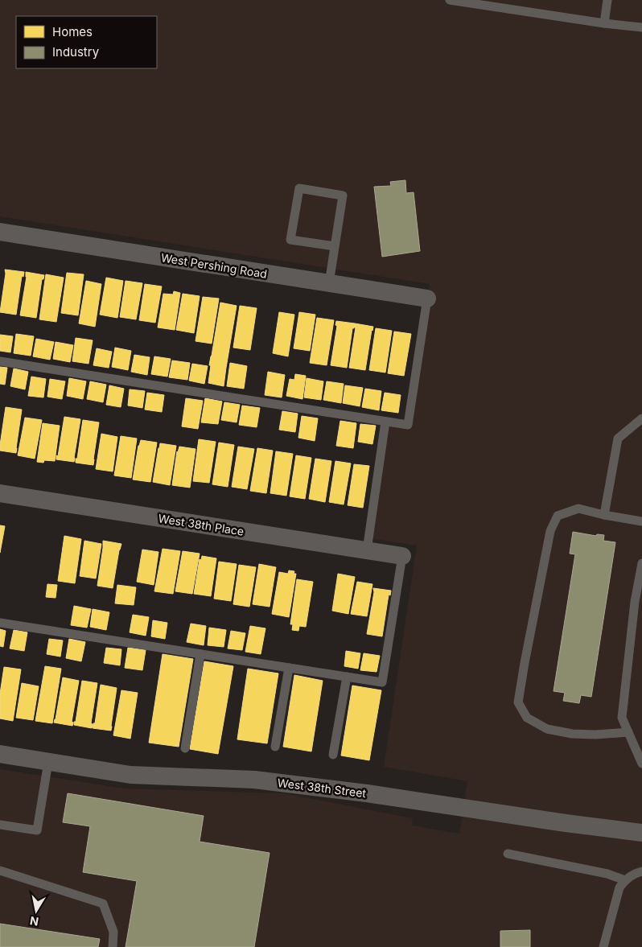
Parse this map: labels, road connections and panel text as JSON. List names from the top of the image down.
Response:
{
  "streets": {
    "street": ["West Pershing Road", "West 38th Place", "West 38th Street"]
  },
  "legend": ["Homes", "Industry"],
  "north": "bottom"
}
